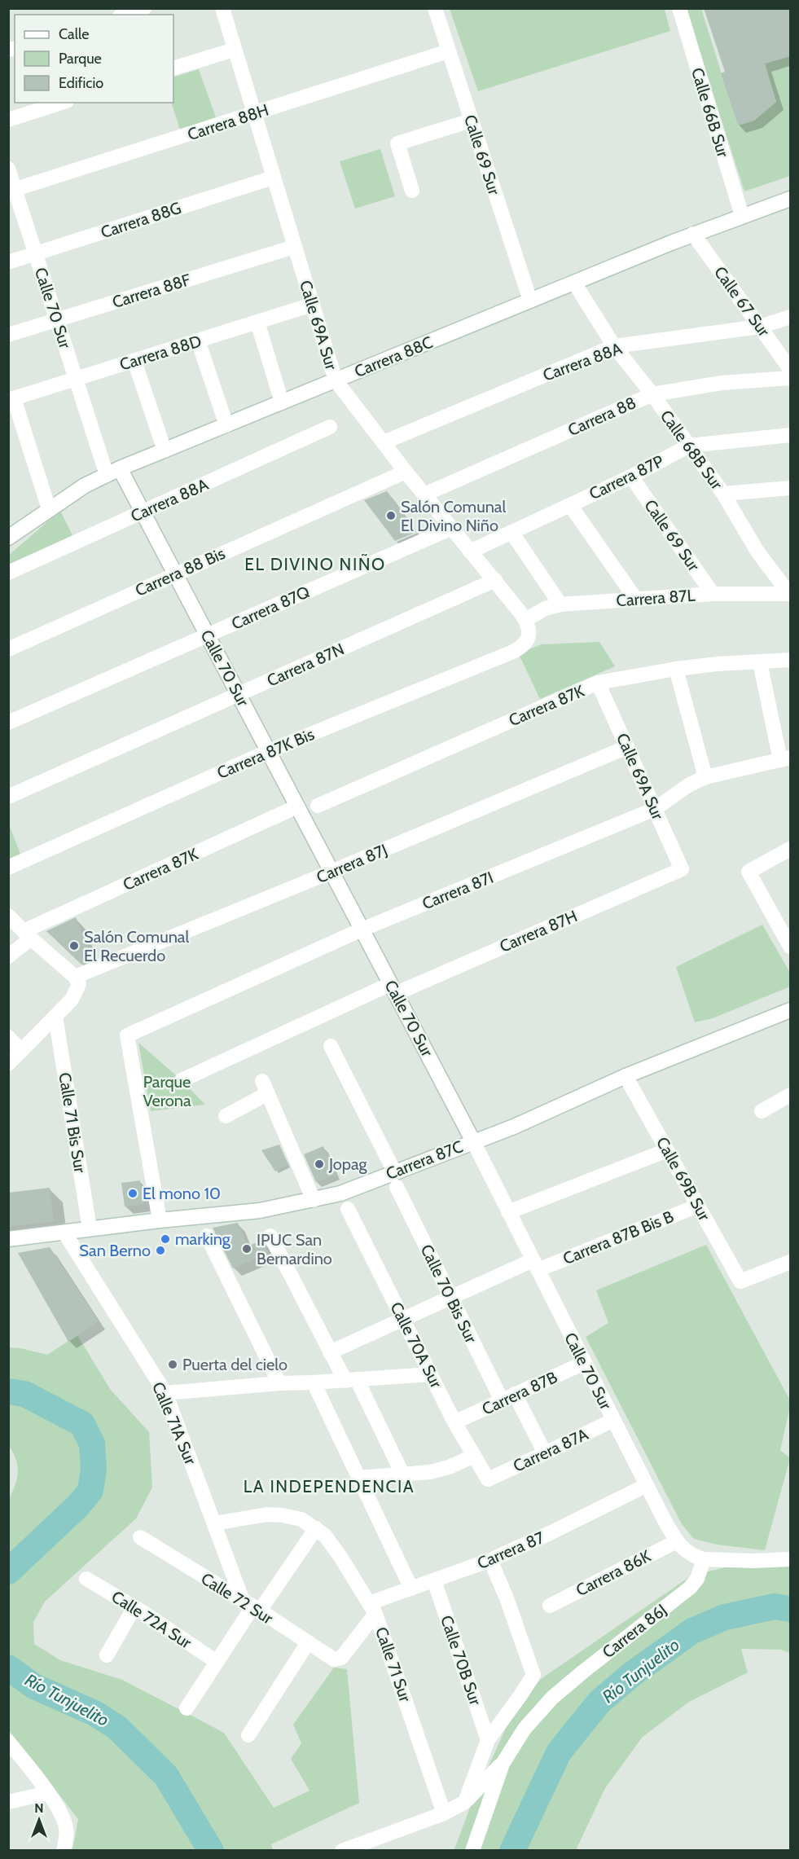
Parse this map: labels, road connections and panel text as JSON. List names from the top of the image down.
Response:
{
  "streets": {
    "street": [
      "Calle 66B Sur",
      "Carrera 88H",
      "Calle 69 Sur",
      "Carrera 88G",
      "Carrera 88F",
      "Calle 67 Sur",
      "Calle 70 Sur",
      "Calle 69A Sur",
      "Carrera 88D",
      "Carrera 88C",
      "Carrera 88A",
      "Carrera 88",
      "Calle 68B Sur",
      "Carrera 87P",
      "Carrera 88 Bis",
      "Carrera 87L",
      "Carrera 87Q",
      "Carrera 87N",
      "Carrera 87K",
      "Carrera 87K Bis",
      "Carrera 87J",
      "Carrera 87I",
      "Carrera 87H",
      "Calle 71 Bis Sur",
      "Carrera 87C",
      "Calle 69B Sur",
      "Carrera 87B Bis B",
      "Calle 70 Bis Sur",
      "Calle 70A Sur",
      "Carrera 87B",
      "Calle 71A Sur",
      "Carrera 87A",
      "Carrera 87",
      "Carrera 86K",
      "Calle 72 Sur",
      "Calle 72A Sur",
      "Carrera 86J",
      "Calle 70B Sur",
      "Calle 71 Sur"
    ]
  },
  "crossings": [
    ["Calle 66B Sur", "Carrera 88C"],
    ["Carrera 88H", "Calle 69 Sur"],
    ["Carrera 88H", "Calle 70 Sur"],
    ["Carrera 88H", "Calle 69A Sur"],
    ["Calle 69 Sur", "Carrera 88C"],
    ["Calle 69 Sur", "Carrera 87P"],
    ["Calle 69 Sur", "Carrera 87L"],
    ["Carrera 88G", "Calle 70 Sur"],
    ["Carrera 88G", "Calle 69A Sur"],
    ["Carrera 88F", "Calle 70 Sur"],
    ["Carrera 88F", "Calle 69A Sur"],
    ["Calle 67 Sur", "Carrera 88C"],
    ["Calle 67 Sur", "Carrera 88A"],
    ["Calle 70 Sur", "Carrera 88D"],
    ["Calle 70 Sur", "Carrera 88C"],
    ["Calle 70 Sur", "Carrera 88A"],
    ["Calle 70 Sur", "Carrera 88 Bis"],
    ["Calle 70 Sur", "Carrera 87Q"],
    ["Calle 70 Sur", "Carrera 87N"],
    ["Calle 70 Sur", "Carrera 87K"],
    ["Calle 70 Sur", "Carrera 87K Bis"],
    ["Calle 70 Sur", "Carrera 87J"],
    ["Calle 70 Sur", "Carrera 87I"],
    ["Calle 70 Sur", "Carrera 87H"],
    ["Calle 70 Sur", "Carrera 87C"],
    ["Calle 70 Sur", "Carrera 87B Bis B"],
    ["Calle 70 Sur", "Carrera 87B"],
    ["Calle 70 Sur", "Carrera 87A"],
    ["Calle 70 Sur", "Carrera 87"],
    ["Calle 70 Sur", "Carrera 86K"],
    ["Calle 70 Sur", "Carrera 86J"],
    ["Calle 69A Sur", "Carrera 88D"],
    ["Calle 69A Sur", "Carrera 88C"],
    ["Calle 69A Sur", "Carrera 88A"],
    ["Calle 69A Sur", "Carrera 88"],
    ["Calle 69A Sur", "Carrera 87P"],
    ["Calle 69A Sur", "Carrera 88 Bis"],
    ["Calle 69A Sur", "Carrera 87L"],
    ["Calle 69A Sur", "Carrera 87Q"],
    ["Calle 69A Sur", "Carrera 87N"],
    ["Calle 69A Sur", "Carrera 87K"],
    ["Calle 69A Sur", "Carrera 87K Bis"],
    ["Calle 69A Sur", "Carrera 87J"],
    ["Calle 69A Sur", "Carrera 87I"],
    ["Calle 69A Sur", "Carrera 87H"],
    ["Carrera 88C", "Calle 68B Sur"],
    ["Carrera 88A", "Calle 68B Sur"],
    ["Carrera 88", "Calle 68B Sur"],
    ["Calle 68B Sur", "Carrera 87P"],
    ["Calle 68B Sur", "Carrera 87L"],
    ["Carrera 87L", "Carrera 87K Bis"],
    ["Carrera 87I", "Carrera 87C"],
    ["Calle 71 Bis Sur", "Carrera 87C"],
    ["Carrera 87C", "Calle 69B Sur"],
    ["Carrera 87C", "Calle 71A Sur"],
    ["Calle 69B Sur", "Carrera 87B Bis B"],
    ["Carrera 87B Bis B", "Calle 70 Bis Sur"],
    ["Carrera 87B Bis B", "Calle 70A Sur"],
    ["Calle 70 Bis Sur", "Carrera 87B"],
    ["Calle 70A Sur", "Carrera 87B"],
    ["Calle 70A Sur", "Carrera 87A"],
    ["Calle 71A Sur", "Calle 72 Sur"],
    ["Carrera 87", "Calle 72 Sur"],
    ["Carrera 87", "Calle 70B Sur"],
    ["Carrera 87", "Calle 71 Sur"],
    ["Calle 72 Sur", "Calle 71 Sur"],
    ["Carrera 86J", "Calle 71 Sur"]
  ],
  "districts": ["EL DIVINO NIÑO", "LA INDEPENDENCIA"],
  "water": ["Río Tunjuelito"],
  "parks": ["Parque Verona"],
  "places": [
    "Salón Comunal El Divino Niño",
    "Salón Comunal El Recuerdo",
    "Jopag",
    "El mono 10",
    "marking",
    "IPUC San Bernardino",
    "San Berno",
    "Puerta del cielo"
  ],
  "legend": ["Calle", "Parque", "Edificio"],
  "north": "top"
}
